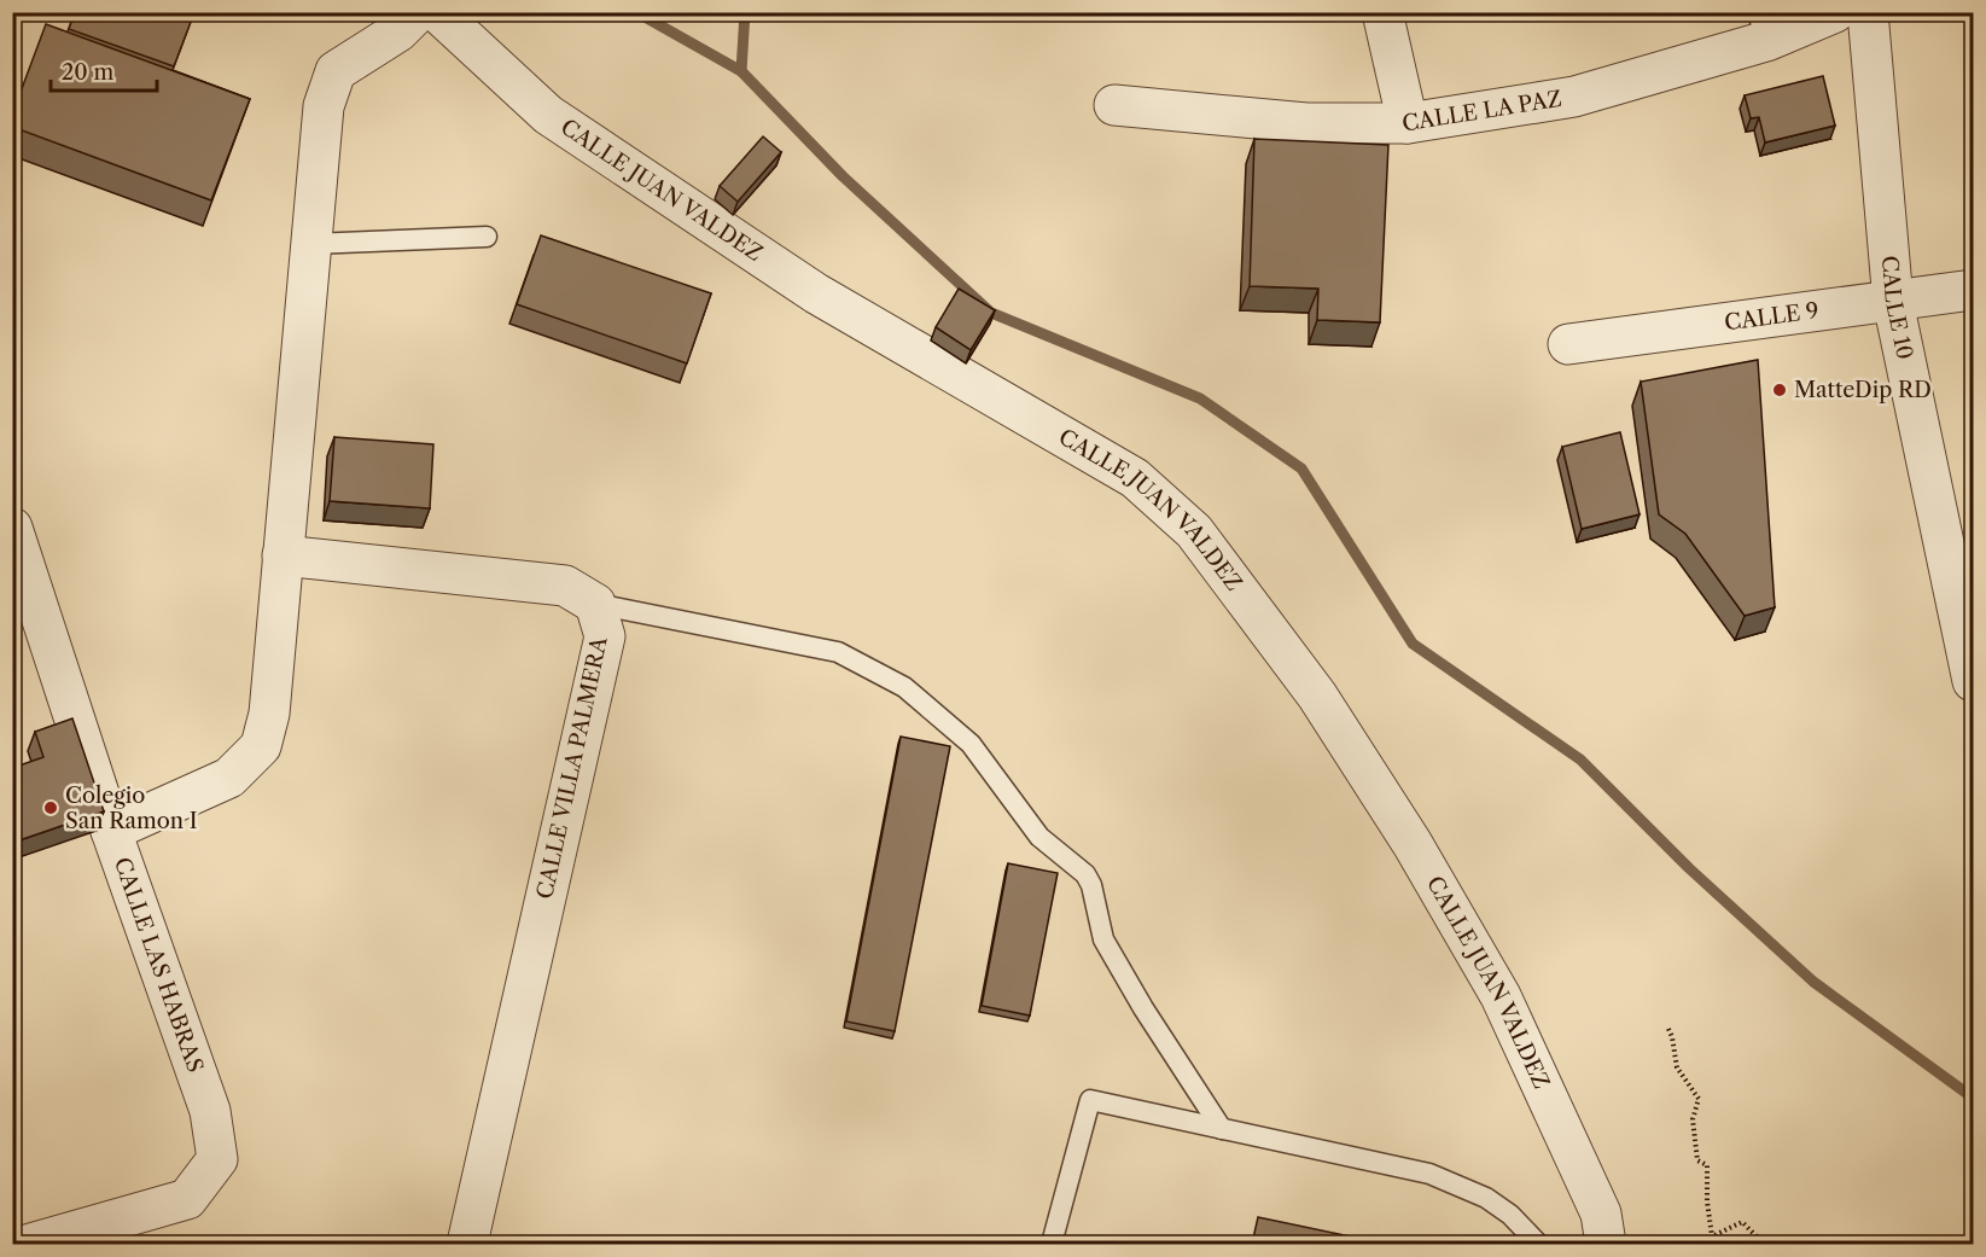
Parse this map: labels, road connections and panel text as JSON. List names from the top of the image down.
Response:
{
  "streets": {
    "street": [
      "CALLE LA PAZ",
      "CALLE JUAN VALDEZ",
      "CALLE 10",
      "CALLE 9",
      "CALLE VILLA PALMERA",
      "CALLE LAS HABRAS"
    ]
  },
  "crossings": [
    ["CALLE 10", "CALLE 9"]
  ],
  "places": ["MatteDip RD", "Colegio San Ramon I"],
  "scale_bar": "20 m"
}
